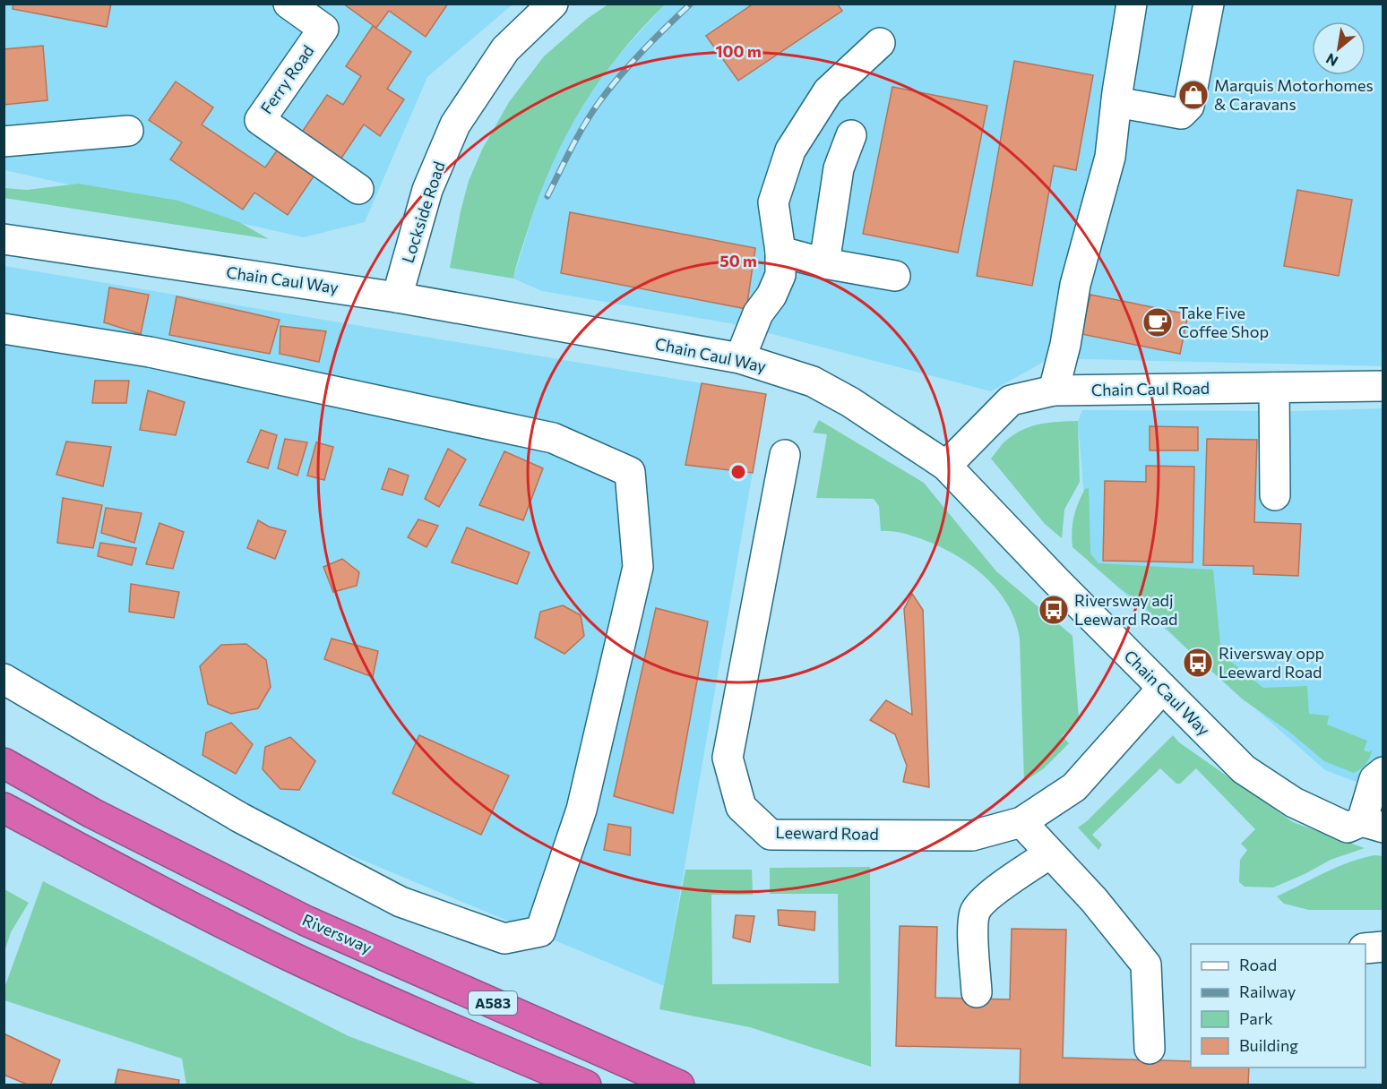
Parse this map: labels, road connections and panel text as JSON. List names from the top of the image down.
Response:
{
  "streets": {
    "highway": ["Riversway", "A583"],
    "street": [
      "Ferry Road",
      "Lockside Road",
      "Chain Caul Way",
      "Chain Caul Road",
      "Leeward Road"
    ]
  },
  "crossings": [
    ["Lockside Road", "Chain Caul Way"],
    ["Chain Caul Way", "Chain Caul Road"],
    ["Chain Caul Way", "Leeward Road"]
  ],
  "places": {
    "shop": ["Marquis Motorhomes & Caravans"],
    "cafe": ["Take Five Coffee Shop"],
    "bus stop": ["Riversway adj Leeward Road", "Riversway opp Leeward Road"]
  },
  "legend": [
    "Road",
    "Railway",
    "Park",
    "Building"
  ],
  "north": "bottom left",
  "rings": ["100 m", "50 m"]
}
